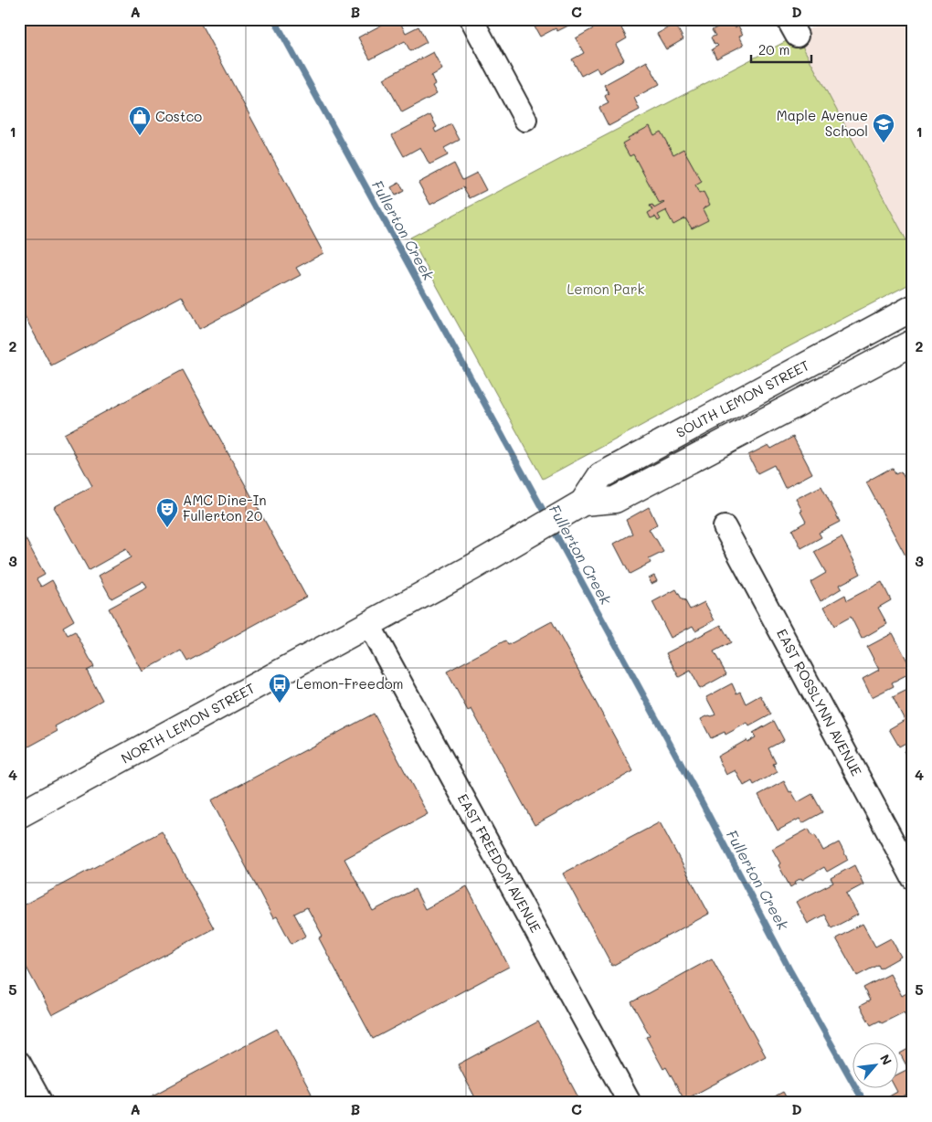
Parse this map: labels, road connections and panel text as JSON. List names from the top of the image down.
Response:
{
  "streets": {
    "street": [
      "SOUTH LEMON STREET",
      "EAST ROSSLYNN AVENUE",
      "NORTH LEMON STREET",
      "EAST FREEDOM AVENUE"
    ]
  },
  "crossings": [
    ["SOUTH LEMON STREET", "NORTH LEMON STREET"],
    ["NORTH LEMON STREET", "EAST FREEDOM AVENUE"]
  ],
  "water": ["Fullerton Creek"],
  "parks": ["Lemon Park"],
  "places": {
    "shop": ["Costco"],
    "school or university": ["Maple Avenue School"],
    "theatre": ["AMC Dine-In Fullerton 20"],
    "bus stop": ["Lemon-Freedom"]
  },
  "scale_bar": "20 m",
  "north": "top right",
  "grid": {
    "columns": [
      "A",
      "B",
      "C",
      "D"
    ],
    "rows": [
      "1",
      "2",
      "3",
      "4",
      "5"
    ]
  }
}
